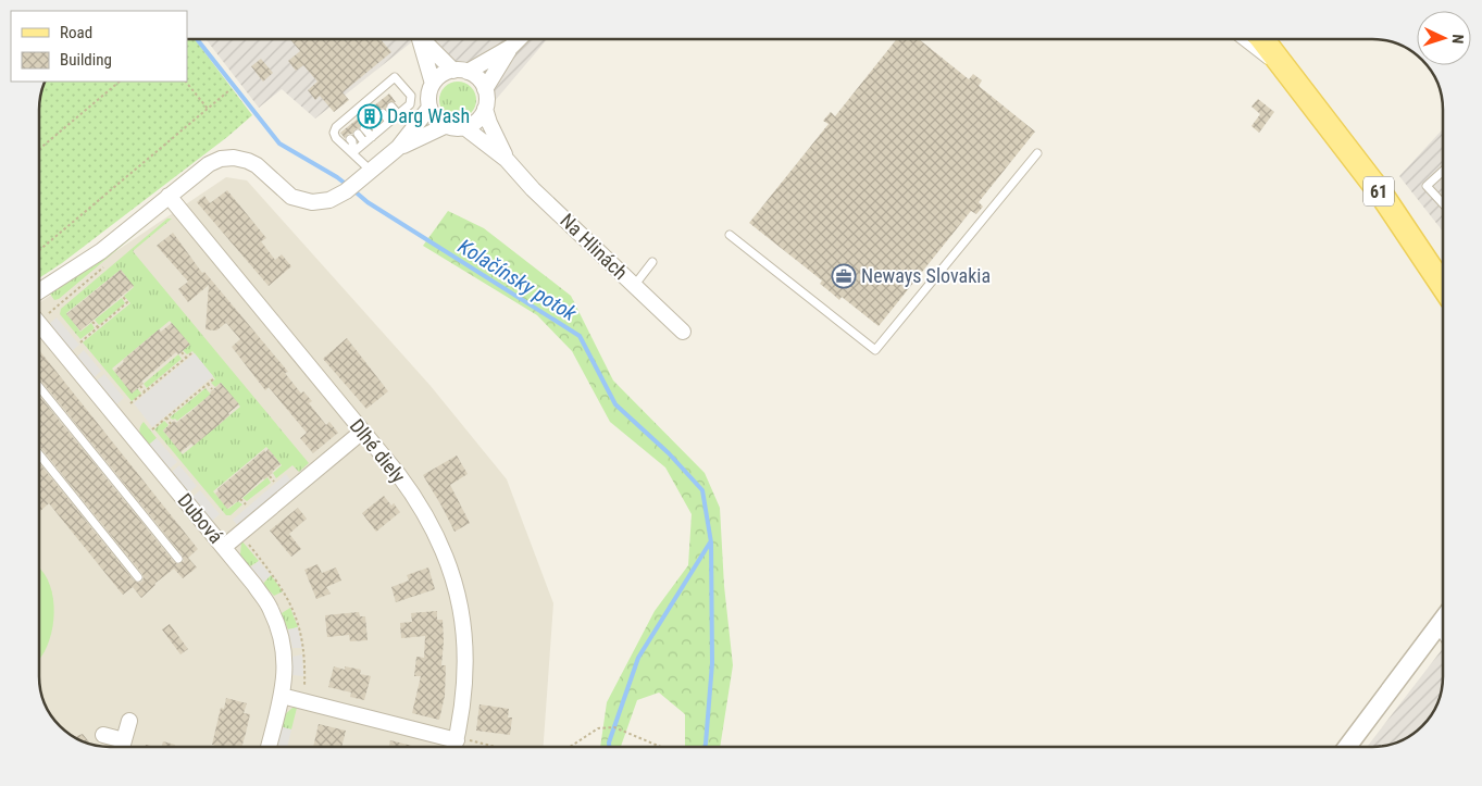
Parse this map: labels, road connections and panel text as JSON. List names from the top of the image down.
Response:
{
  "streets": {
    "main road": ["61"],
    "street": ["Na Hlinách", "Dlhé diely", "Dubová"]
  },
  "water": ["Kolačínsky potok"],
  "places": {
    "building": ["Darg Wash"],
    "office": ["Neways Slovakia"]
  },
  "legend": ["Road", "Building"],
  "north": "right"
}
